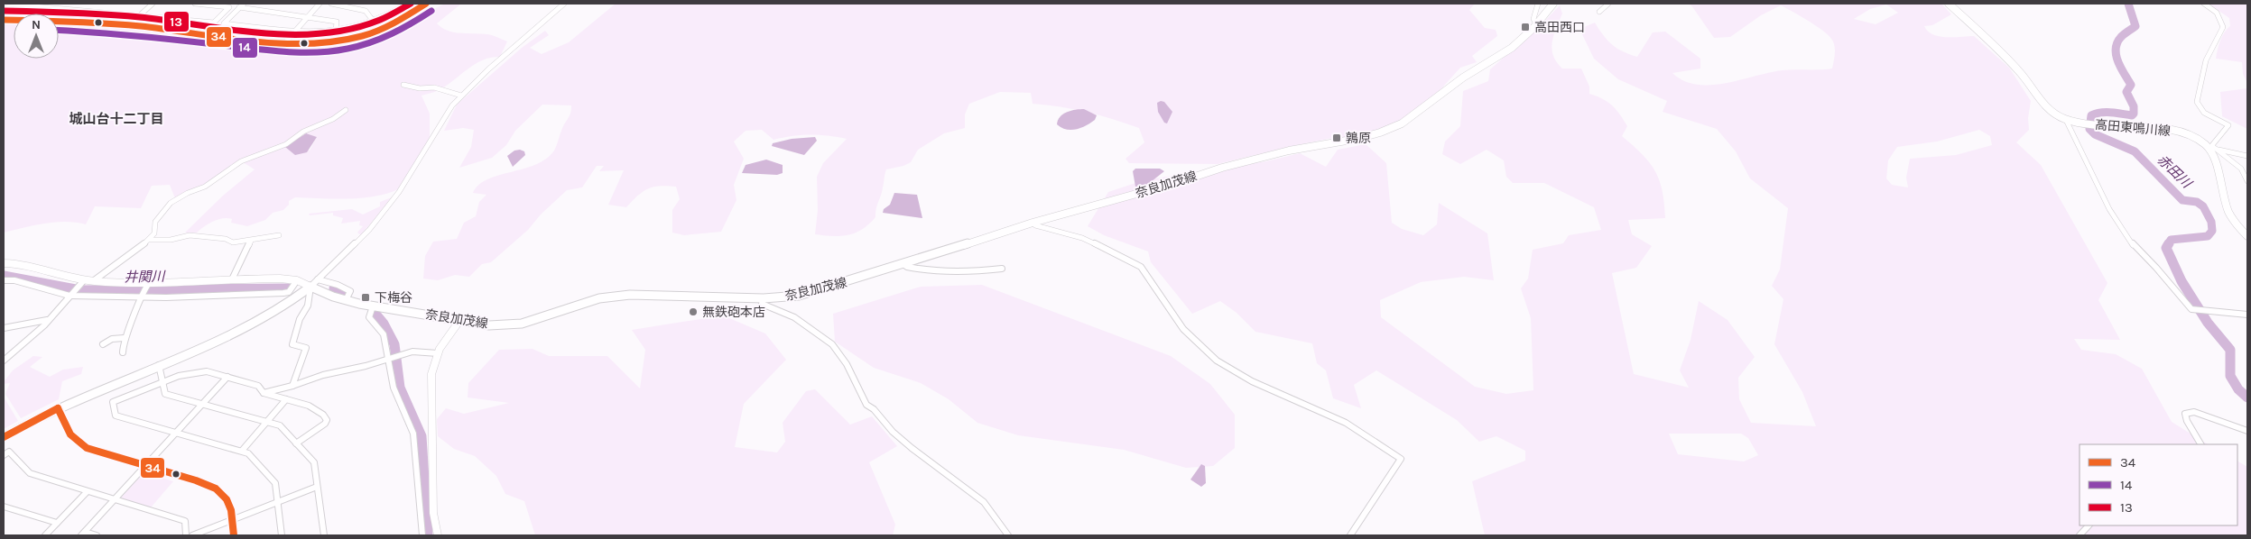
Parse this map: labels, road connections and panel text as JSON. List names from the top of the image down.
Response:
{
  "streets": {
    "main road": ["高田東鳴川線", "奈良加茂線"]
  },
  "districts": ["城山台十二丁目"],
  "water": ["赤田川", "井関川"],
  "places": {
    "transit": ["高田西口", "鶉原", "下梅谷"],
    "other": ["無鉄砲本店"]
  },
  "lines": ["transit line 34", "transit line 13", "transit line 14"],
  "legend": ["34", "14", "13"],
  "north": "top"
}
